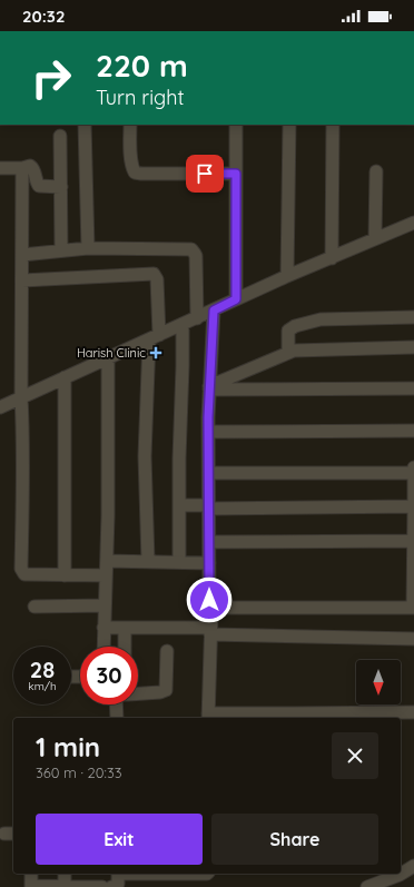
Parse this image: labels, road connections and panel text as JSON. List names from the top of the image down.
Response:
{
  "places": {
    "health": ["Harish Clinic"]
  },
  "north": "bottom",
  "page": {
    "status": "20:32",
    "turn": ["220 m", "Turn right"],
    "speed": "28 km/h",
    "limit": "30",
    "heading": ["1 min", "360 m · 20:33"],
    "buttons": ["Exit", "Share"]
  }
}
